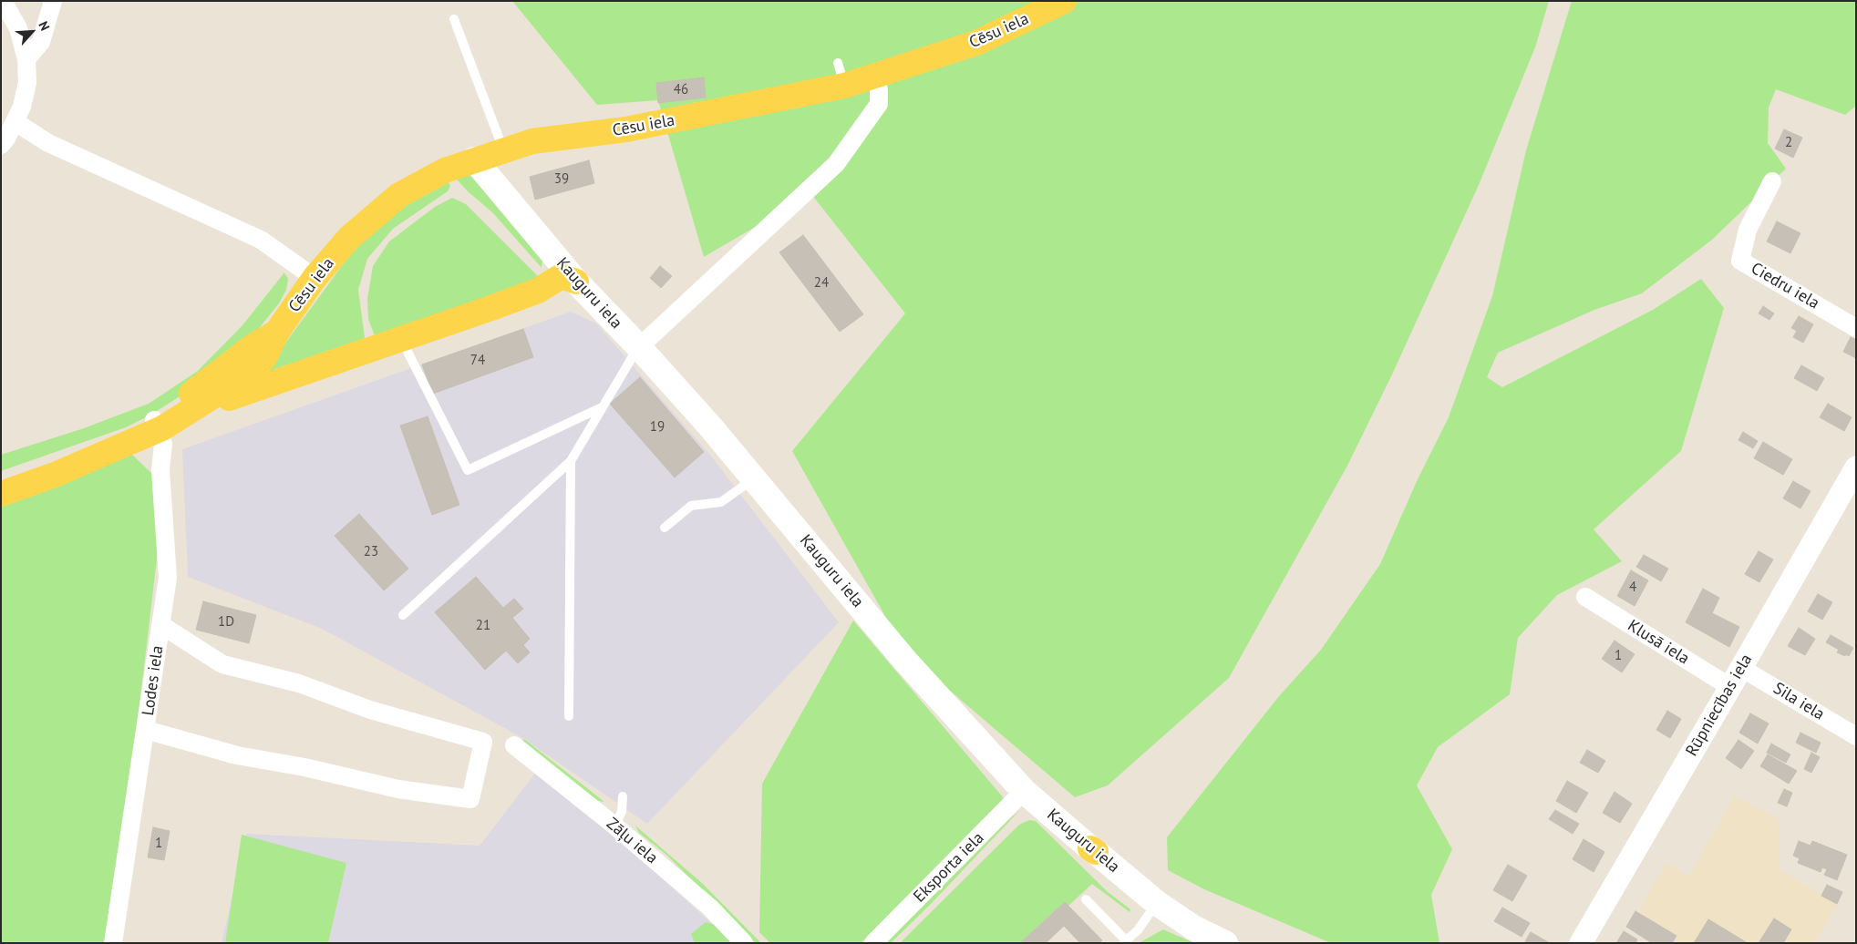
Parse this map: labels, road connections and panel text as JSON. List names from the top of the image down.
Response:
{
  "streets": {
    "main road": ["Cēsu iela", "Kauguru iela"],
    "street": [
      "Ciedru iela",
      "Klusā iela",
      "Lodes iela",
      "Sila iela",
      "Rūpniecības iela",
      "Zāļu iela",
      "Eksporta iela"
    ]
  },
  "crossings": [
    ["Cēsu iela", "Kauguru iela"],
    ["Cēsu iela", "Lodes iela"],
    ["Kauguru iela", "Eksporta iela"],
    ["Klusā iela", "Rūpniecības iela"],
    ["Sila iela", "Rūpniecības iela"]
  ],
  "house_numbers": [
    "46",
    "2",
    "39",
    "24",
    "74",
    "19",
    "23",
    "4",
    "1D",
    "21",
    "1",
    "1"
  ],
  "north": "top right"
}
